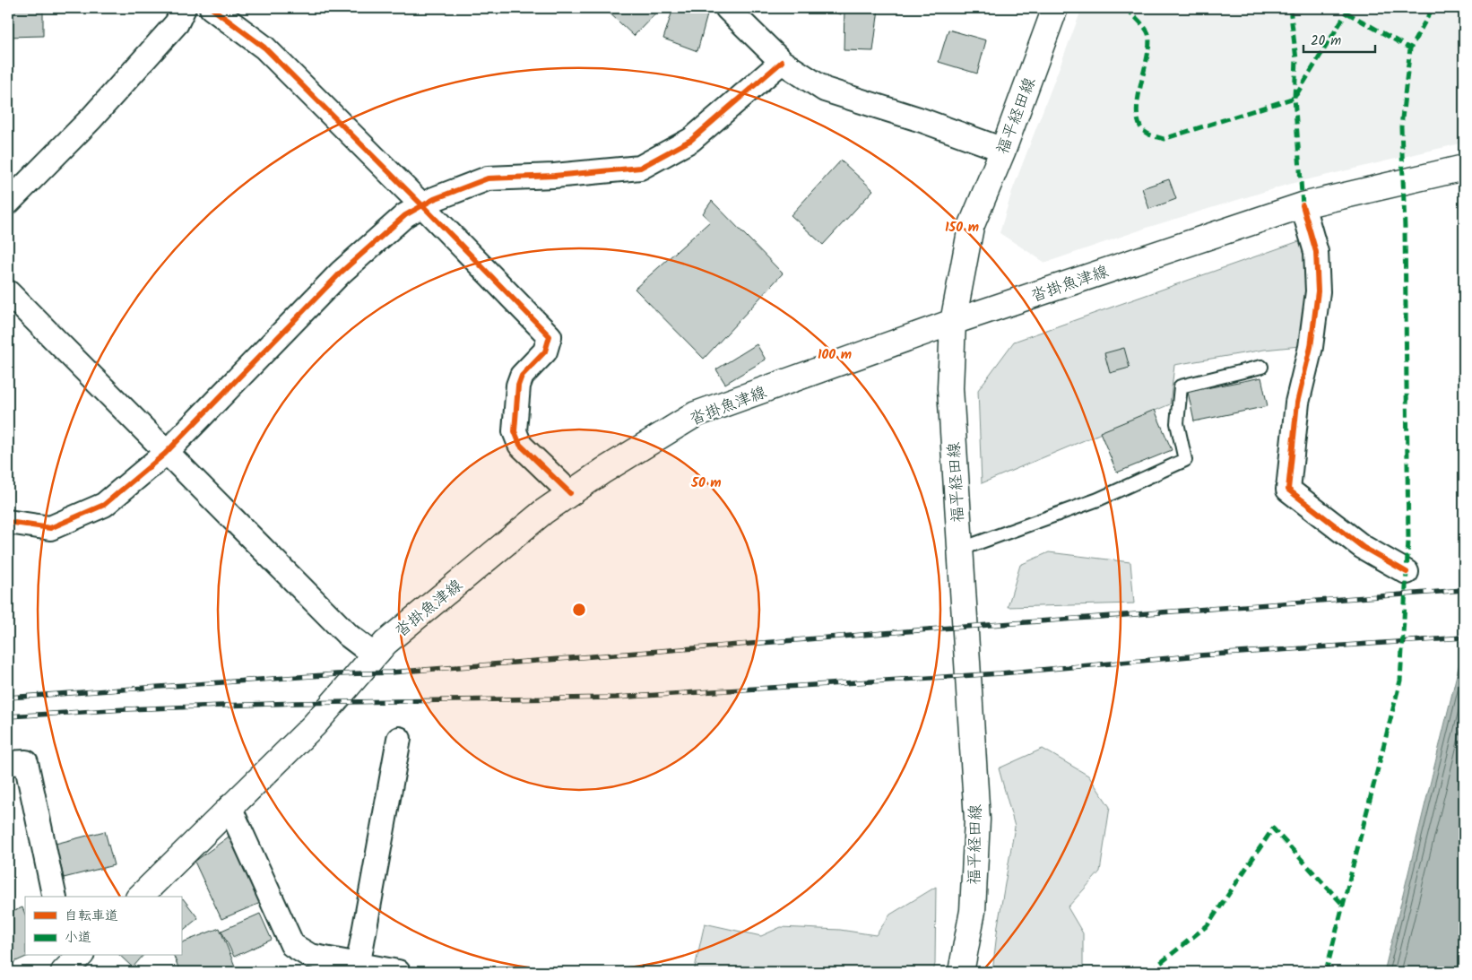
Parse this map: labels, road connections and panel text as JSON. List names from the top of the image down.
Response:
{
  "streets": {
    "main road": ["福平経田線", "沓掛魚津線"]
  },
  "crossings": [
    ["福平経田線", "沓掛魚津線"]
  ],
  "legend": ["自転車道", "小道"],
  "scale_bar": "20 m",
  "rings": ["150 m", "100 m", "50 m"]
}
